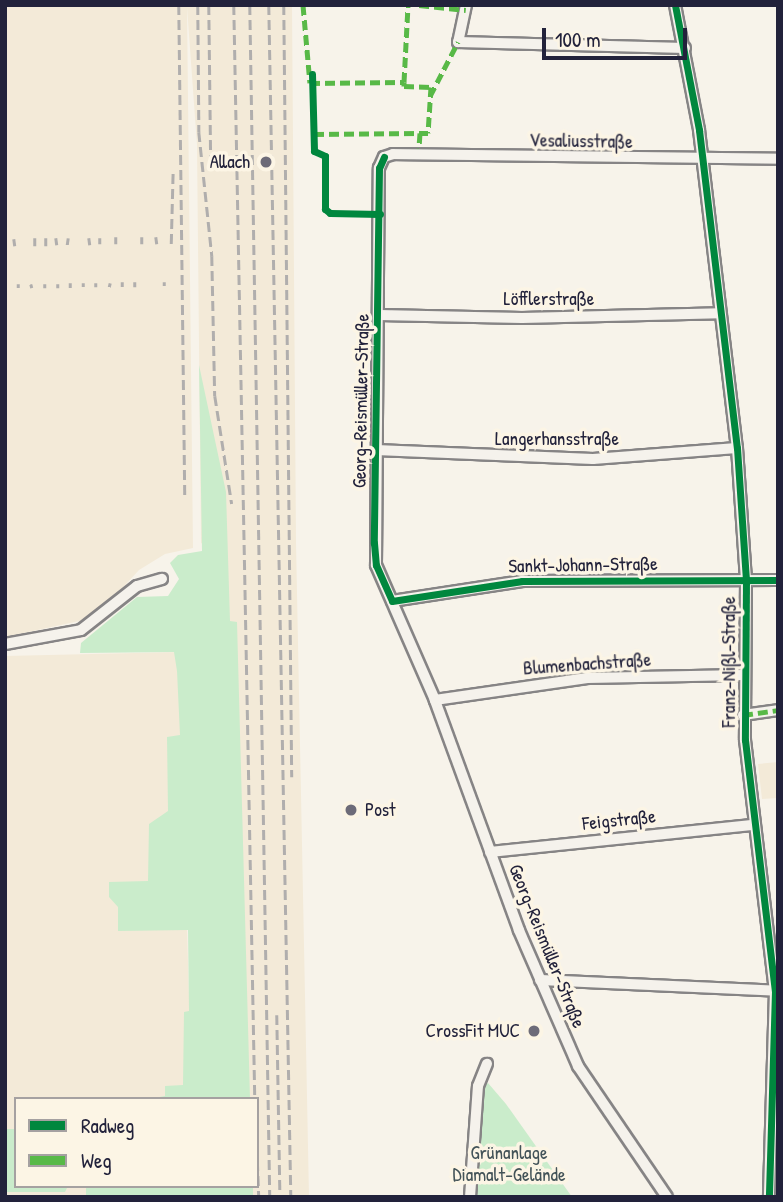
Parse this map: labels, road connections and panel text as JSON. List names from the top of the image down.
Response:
{
  "streets": {
    "street": [
      "Vesaliusstraße",
      "Löfflerstraße",
      "Georg-Reismüller-Straße",
      "Langerhansstraße",
      "Sankt-Johann-Straße",
      "Franz-Nißl-Straße",
      "Blumenbachstraße",
      "Feigstraße"
    ]
  },
  "crossings": [
    ["Vesaliusstraße", "Georg-Reismüller-Straße"],
    ["Vesaliusstraße", "Franz-Nißl-Straße"],
    ["Löfflerstraße", "Georg-Reismüller-Straße"],
    ["Löfflerstraße", "Franz-Nißl-Straße"],
    ["Georg-Reismüller-Straße", "Langerhansstraße"],
    ["Georg-Reismüller-Straße", "Sankt-Johann-Straße"],
    ["Georg-Reismüller-Straße", "Blumenbachstraße"],
    ["Georg-Reismüller-Straße", "Feigstraße"],
    ["Langerhansstraße", "Franz-Nißl-Straße"],
    ["Sankt-Johann-Straße", "Franz-Nißl-Straße"],
    ["Franz-Nißl-Straße", "Blumenbachstraße"],
    ["Franz-Nißl-Straße", "Feigstraße"]
  ],
  "parks": ["Grünanlage Diamalt-Gelände"],
  "places": ["Allach", "Post", "CrossFit MUC"],
  "legend": ["Radweg", "Weg"],
  "scale_bar": "100 m"
}
